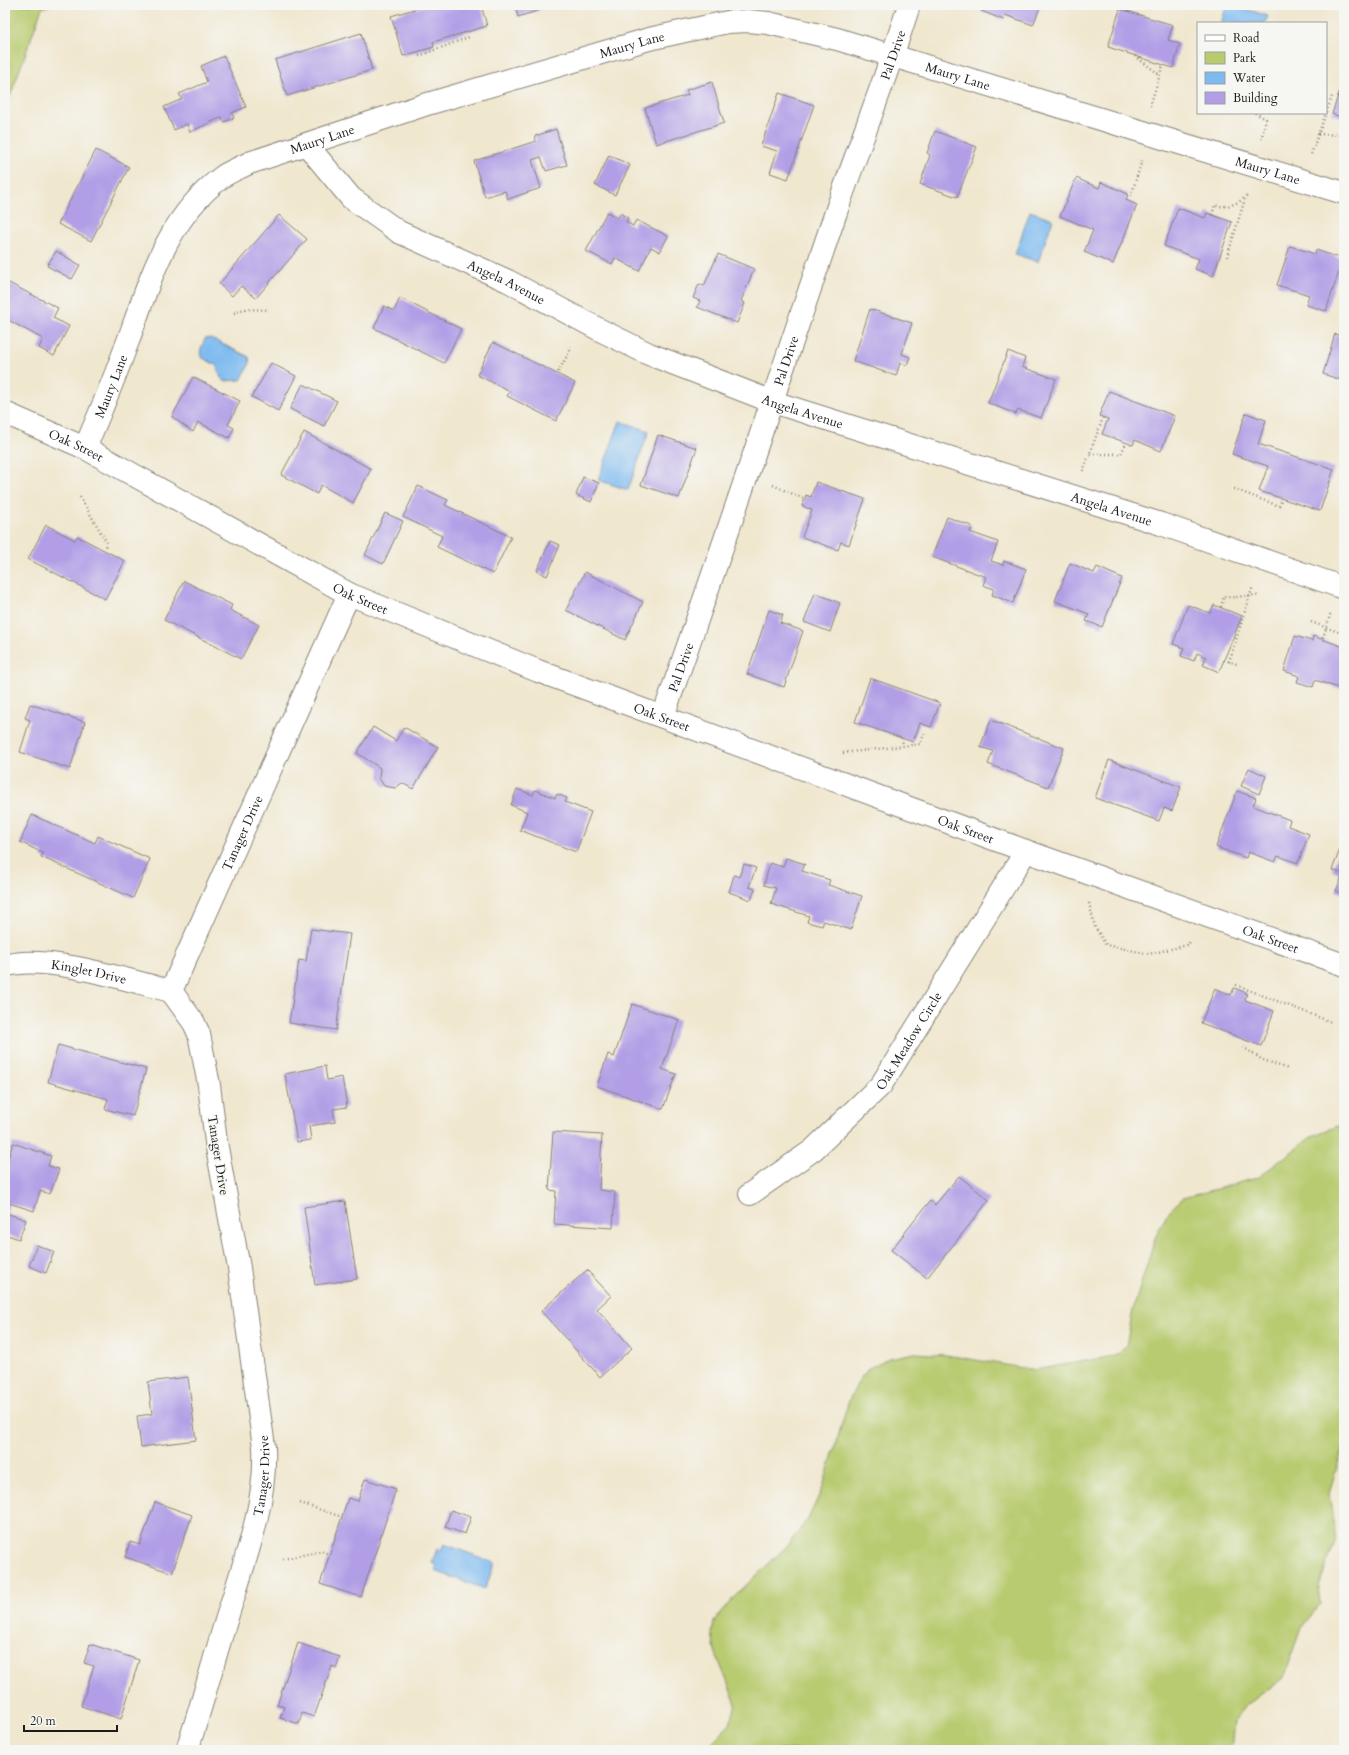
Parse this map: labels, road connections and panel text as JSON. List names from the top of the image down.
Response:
{
  "streets": {
    "street": [
      "Maury Lane",
      "Pal Drive",
      "Angela Avenue",
      "Oak Street",
      "Tanager Drive",
      "Kinglet Drive",
      "Oak Meadow Circle"
    ]
  },
  "crossings": [
    ["Maury Lane", "Pal Drive"],
    ["Maury Lane", "Angela Avenue"],
    ["Maury Lane", "Oak Street"],
    ["Pal Drive", "Angela Avenue"],
    ["Pal Drive", "Oak Street"],
    ["Oak Street", "Tanager Drive"],
    ["Oak Street", "Oak Meadow Circle"],
    ["Tanager Drive", "Kinglet Drive"]
  ],
  "legend": [
    "Road",
    "Park",
    "Water",
    "Building"
  ],
  "scale_bar": "20 m"
}
